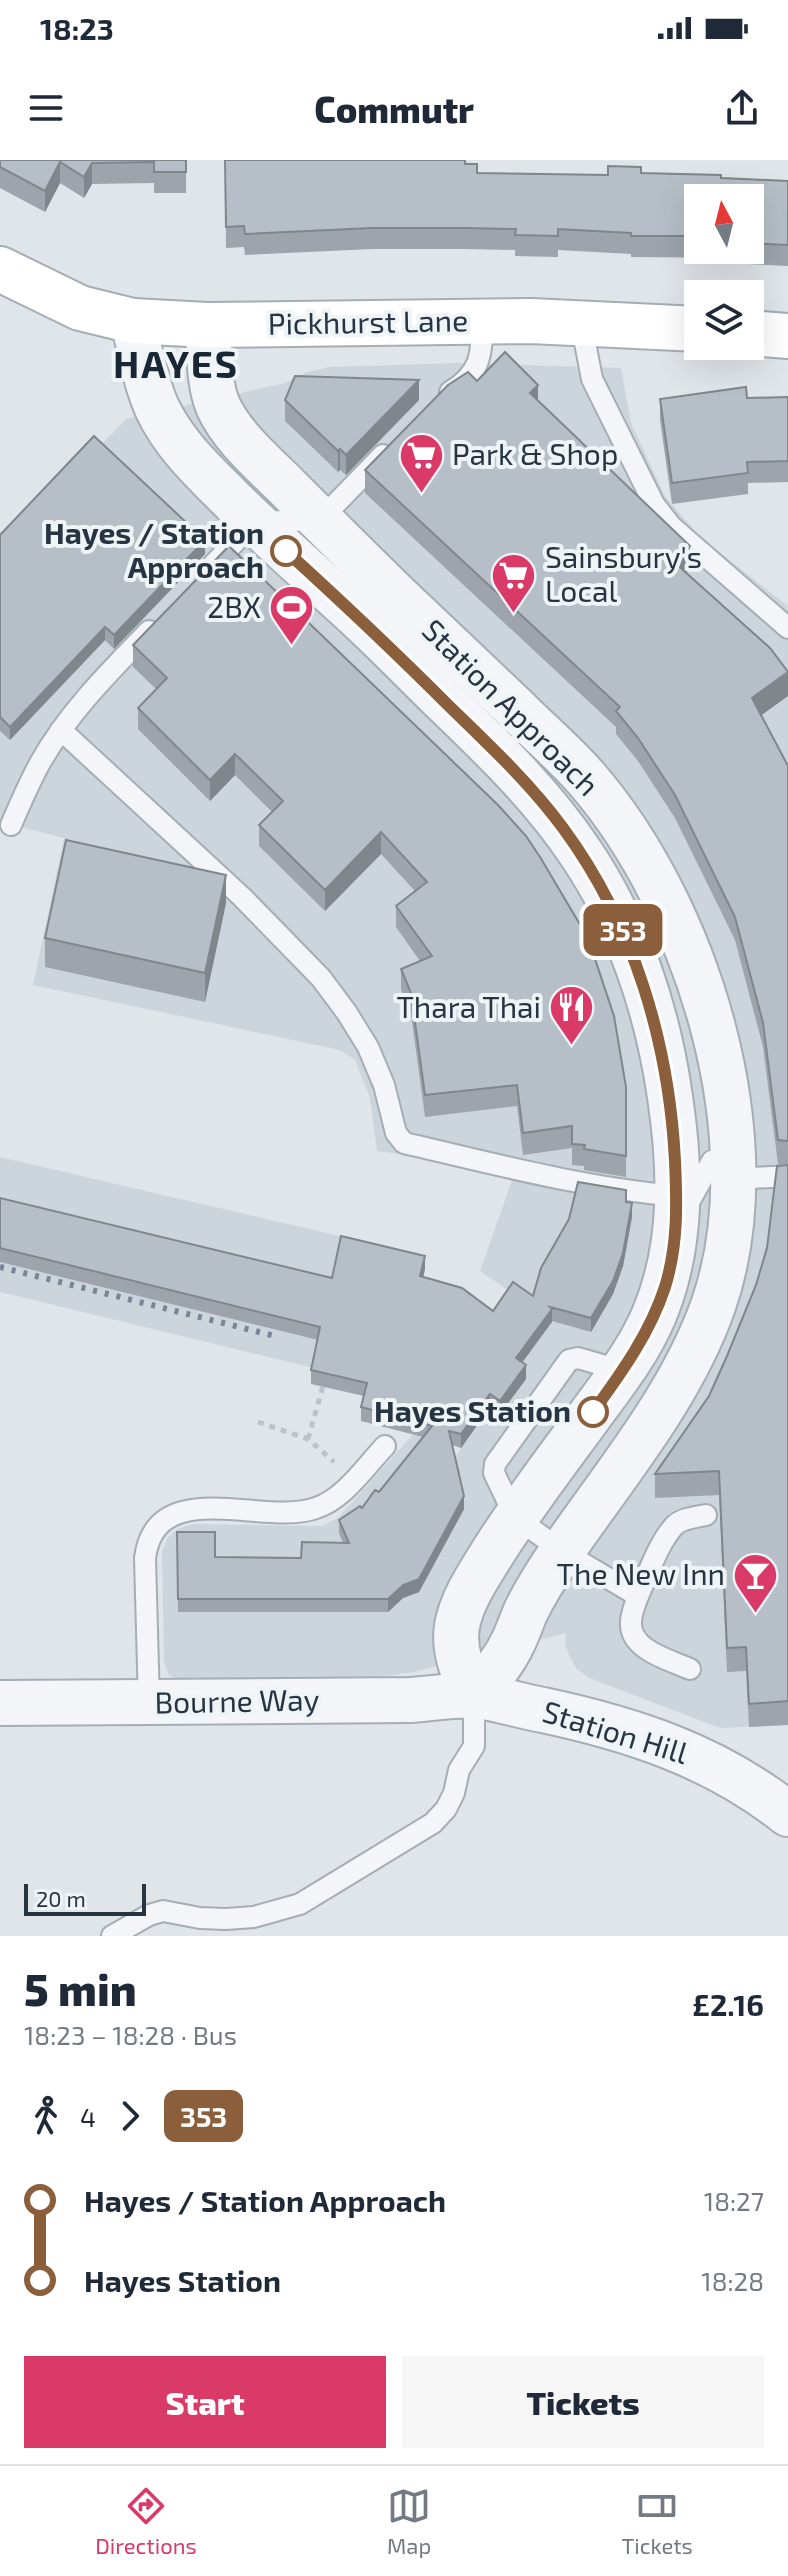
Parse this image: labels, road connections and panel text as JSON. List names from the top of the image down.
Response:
{
  "streets": {
    "main road": ["Pickhurst Lane"],
    "street": ["Station Approach", "Bourne Way", "Station Hill"]
  },
  "crossings": [
    ["Pickhurst Lane", "Station Approach"],
    ["Station Approach", "Bourne Way"],
    ["Station Approach", "Station Hill"],
    ["Bourne Way", "Station Hill"]
  ],
  "districts": ["HAYES"],
  "places": {
    "supermarket": ["Park & Shop", "Sainsbury's Local"],
    "other": ["Hayes / Station Approach", "Hayes Station"],
    "sports": ["2BX"],
    "restaurant": ["Thara Thai"],
    "bar": ["The New Inn"]
  },
  "lines": ["bus line 353"],
  "scale_bar": "20 m",
  "north": "top",
  "page": {
    "status": "18:23",
    "header": "Commutr",
    "on_map": "353",
    "scale": "20 m",
    "heading": ["5 min", "18:23 – 18:28 · Bus", "£2.16"],
    "legs": ["4", "353"],
    "list": [
      {
        "name": "Hayes / Station Approach",
        "value": "18:27"
      },
      {
        "name": "Hayes Station",
        "value": "18:28"
      }
    ],
    "buttons": ["Start", "Tickets"],
    "tabs": ["Directions", "Map", "Tickets"]
  }
}
